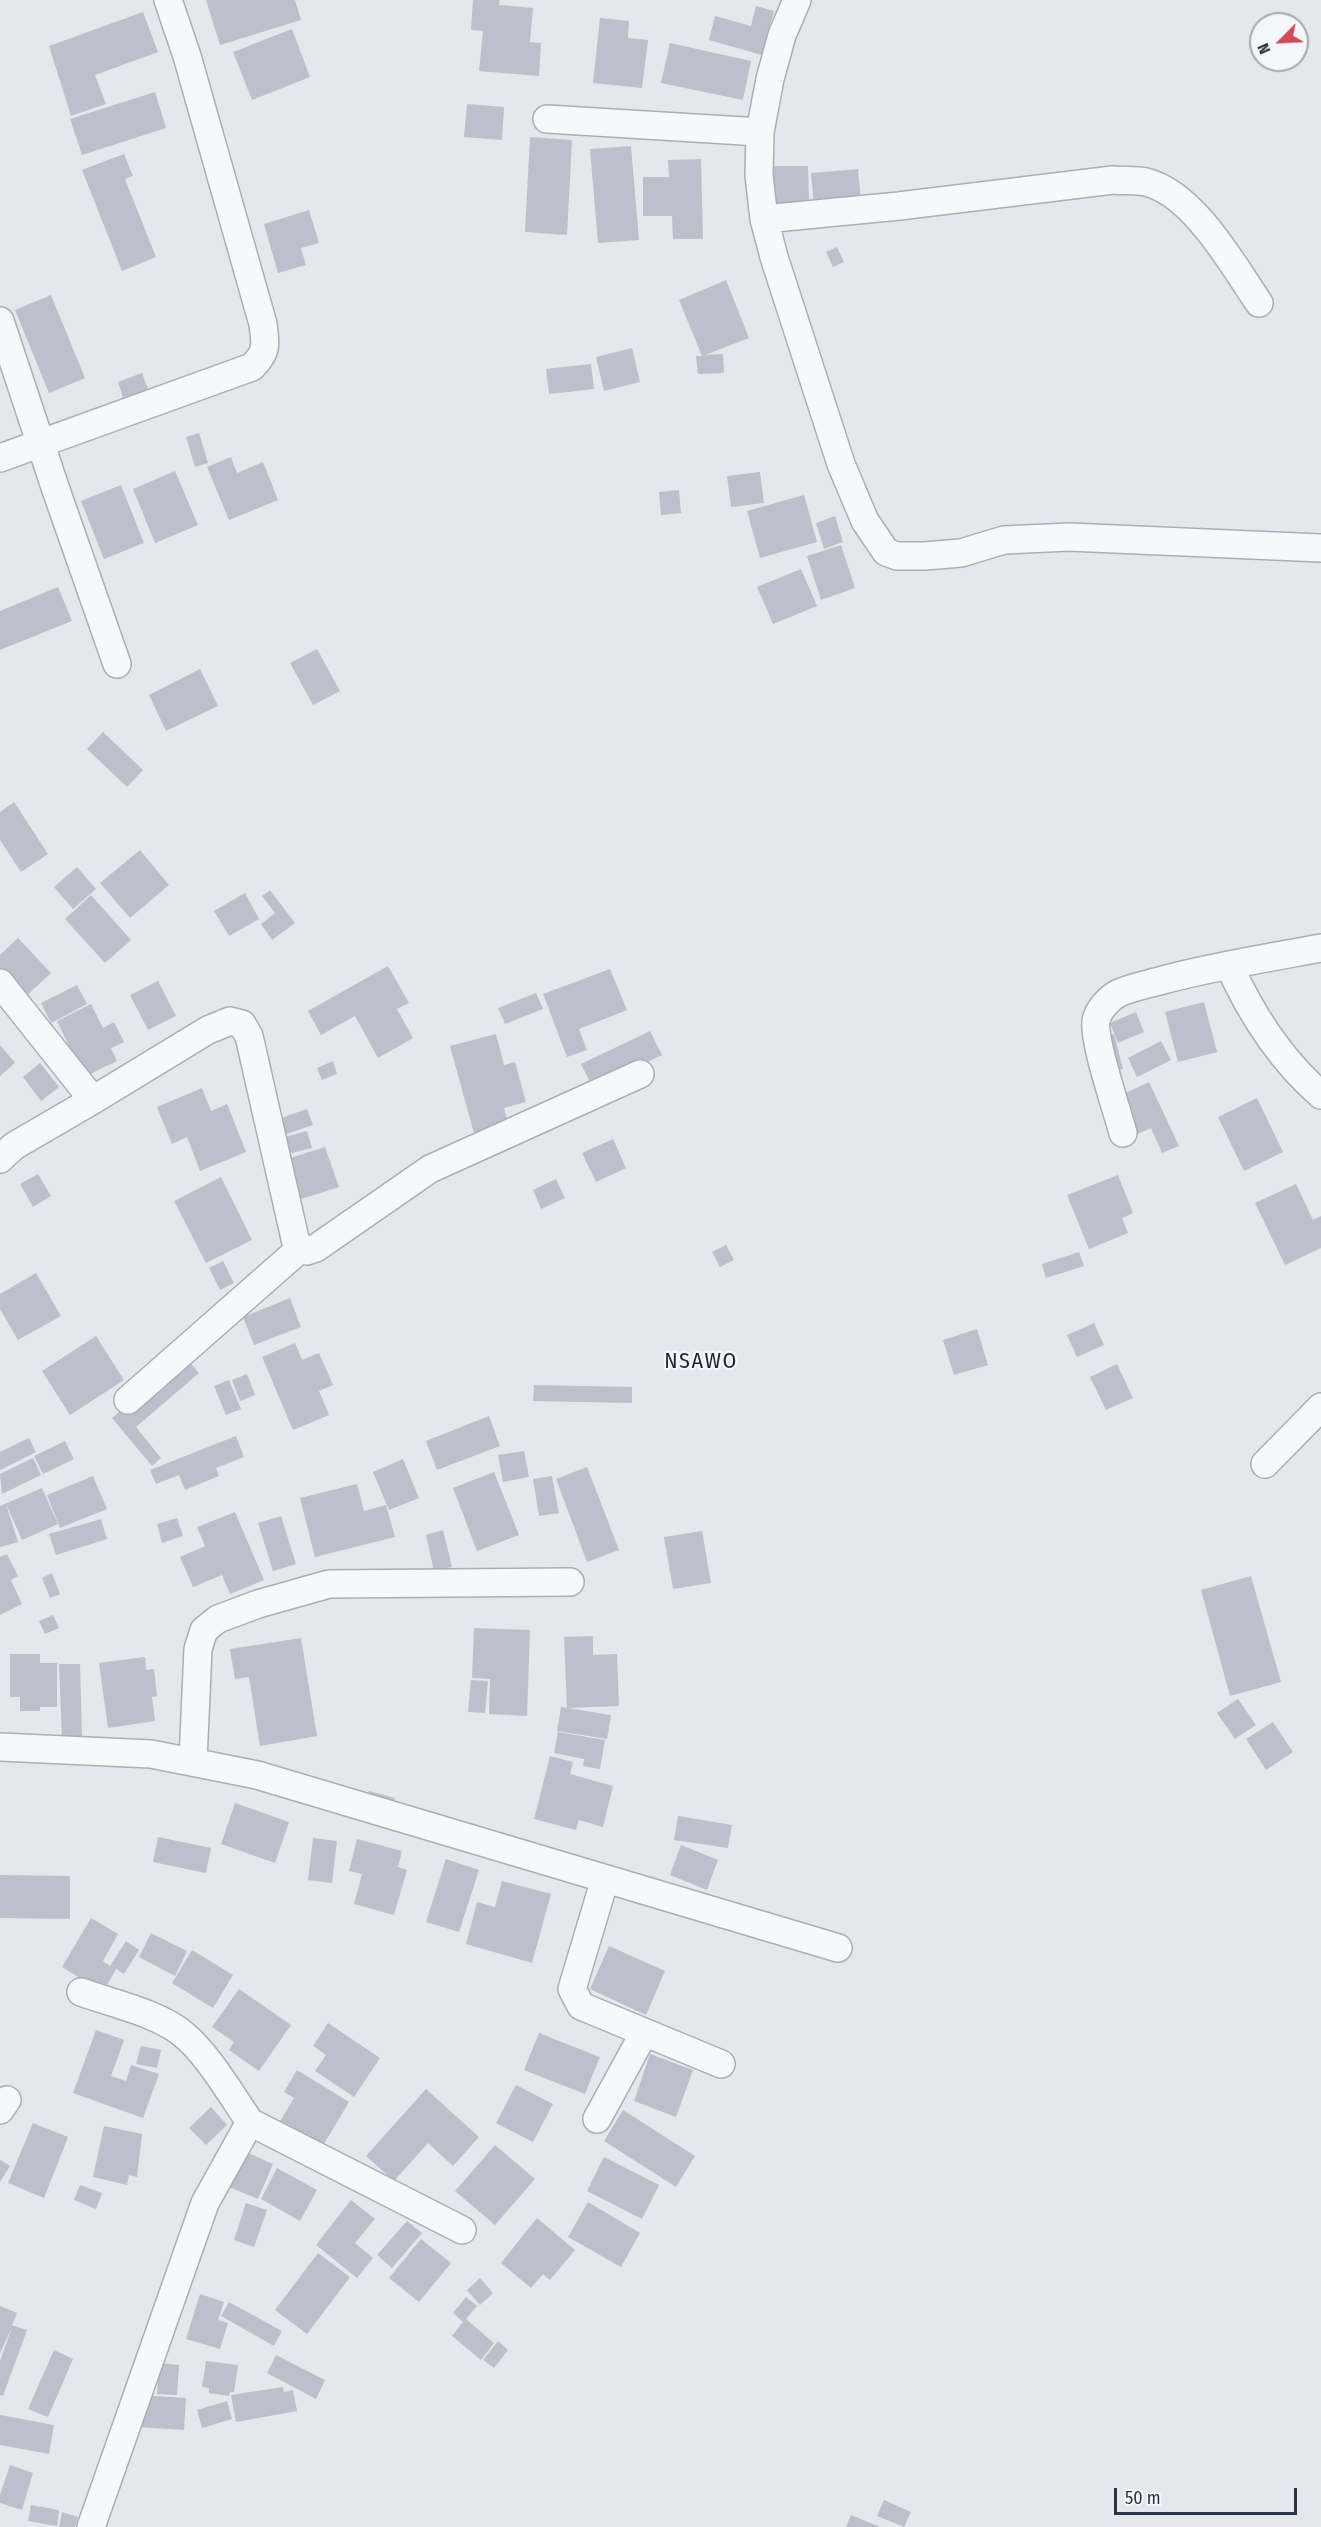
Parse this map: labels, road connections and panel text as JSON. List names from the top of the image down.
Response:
{
  "districts": ["NSAWO"],
  "scale_bar": "50 m",
  "north": "bottom left"
}
